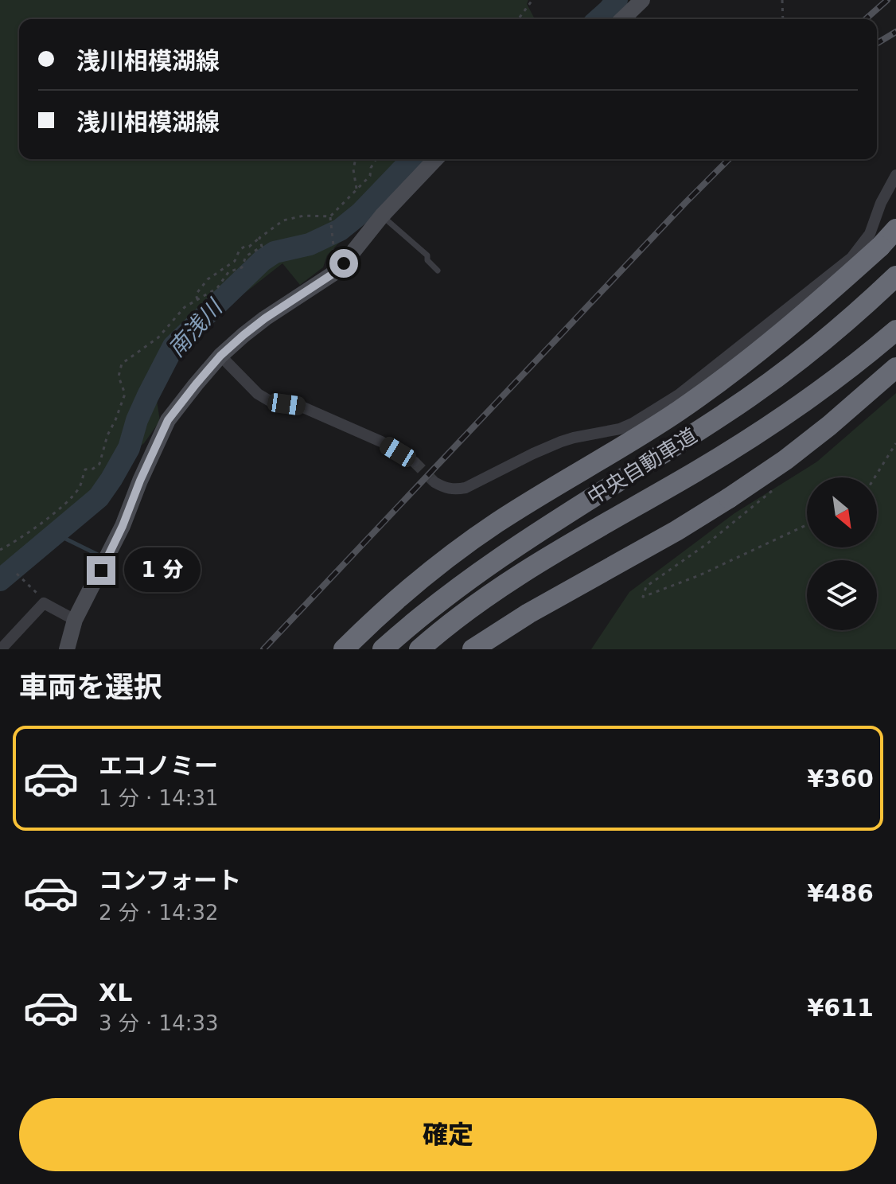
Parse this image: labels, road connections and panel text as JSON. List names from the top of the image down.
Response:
{
  "streets": {
    "highway": ["中央自動車道"]
  },
  "water": ["南浅川"],
  "north": "bottom right",
  "page": {
    "banner": ["浅川相模湖線", "浅川相模湖線"],
    "bubble": "1 分",
    "heading": "車両を選択",
    "list": [
      {
        "name": "エコノミー",
        "note": "1 分 · 14:31",
        "value": "¥360"
      },
      {
        "name": "コンフォート",
        "note": "2 分 · 14:32",
        "value": "¥486"
      },
      {
        "name": "XL",
        "note": "3 分 · 14:33",
        "value": "¥611"
      }
    ],
    "buttons": "確定"
  }
}
